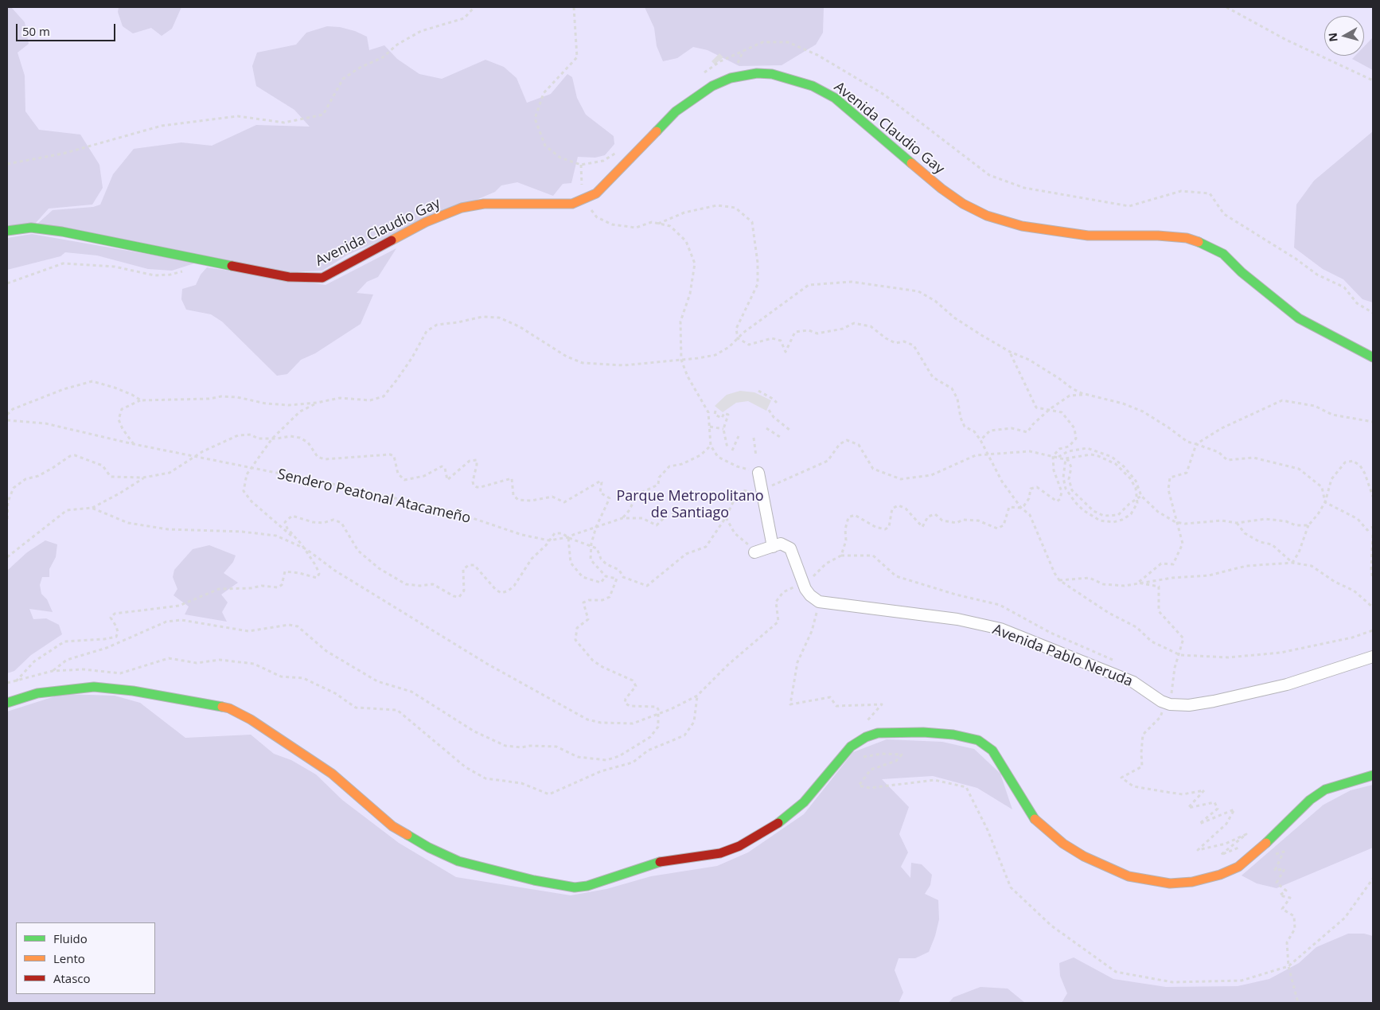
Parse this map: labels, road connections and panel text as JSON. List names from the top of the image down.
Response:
{
  "streets": {
    "street": ["Avenida Claudio Gay", "Avenida Pablo Neruda"],
    "path": ["Sendero Peatonal Atacameño"]
  },
  "parks": ["Parque Metropolitano de Santiago"],
  "legend": ["Fluido", "Lento", "Atasco"],
  "scale_bar": "50 m",
  "north": "left"
}
